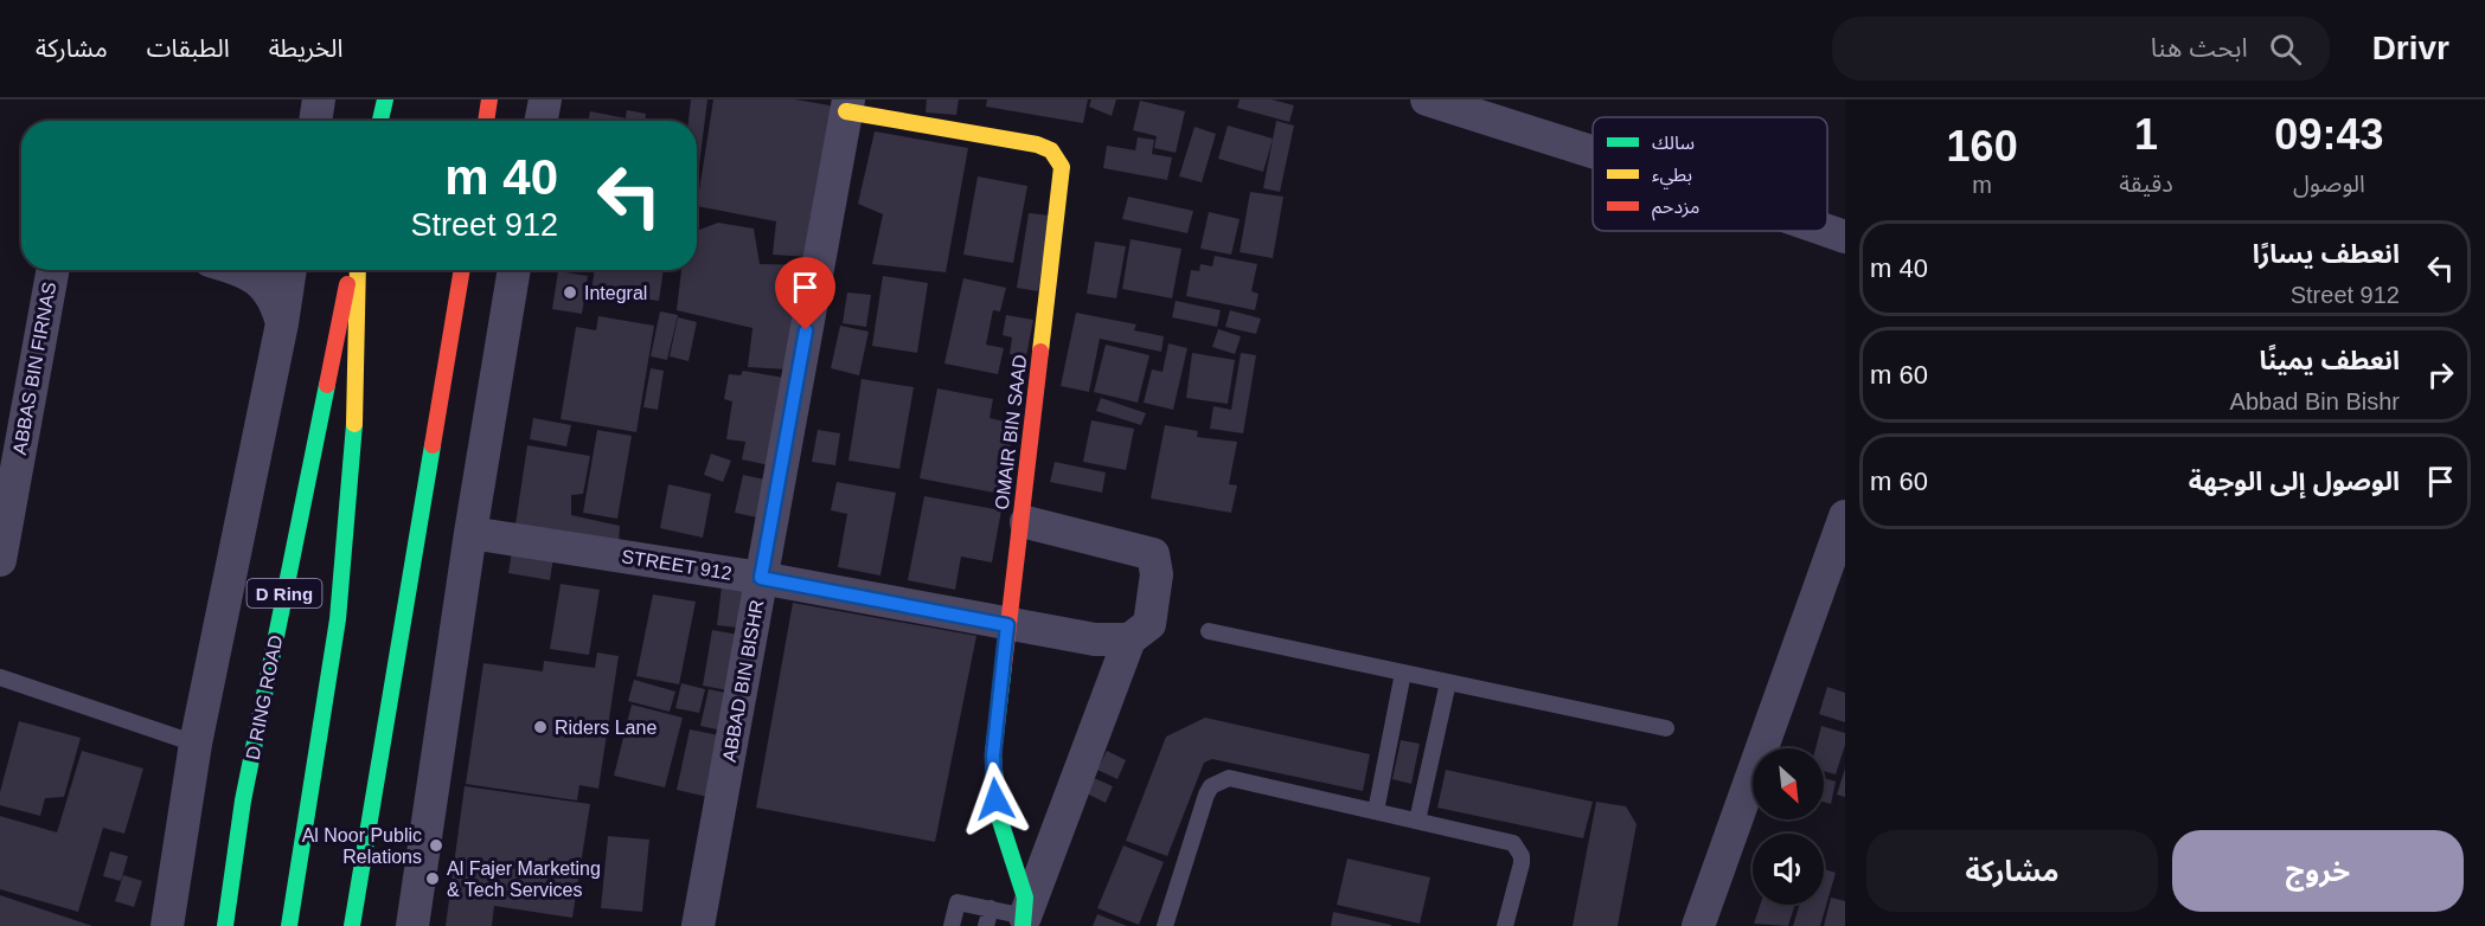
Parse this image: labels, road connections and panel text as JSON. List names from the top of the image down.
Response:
{
  "streets": {
    "main road": ["OMAIR BIN SAAD", "D Ring", "D RING ROAD"],
    "street": ["ABBAS BIN FIRNAS", "STREET 912", "ABBAD BIN BISHR"]
  },
  "crossings": [
    ["OMAIR BIN SAAD", "STREET 912"],
    ["OMAIR BIN SAAD", "ABBAD BIN BISHR"],
    ["STREET 912", "ABBAD BIN BISHR"]
  ],
  "places": [
    "Integral",
    "Riders Lane",
    "Al Noor Public Relations",
    "Al Fajer Marketing & Tech Services"
  ],
  "legend": ["سالك", "بطيء", "مزدحم"],
  "north": "bottom right",
  "page": {
    "header": "Drivr",
    "search": "ابحث هنا",
    "nav": ["الخريطة", "الطبقات", "مشاركة"],
    "eta": [
      "09:43",
      "الوصول",
      "1",
      "دقيقة",
      "160",
      "m"
    ],
    "turn": ["40 m", "Street 912"],
    "list": [
      {
        "name": "انعطف يسارًا",
        "note": "Street 912",
        "value": "40 m"
      },
      {
        "name": "انعطف يمينًا",
        "note": "Abbad Bin Bishr",
        "value": "60 m"
      },
      {
        "name": "الوصول إلى الوجهة",
        "value": "60 m"
      }
    ],
    "buttons": ["خروج", "مشاركة"]
  }
}
